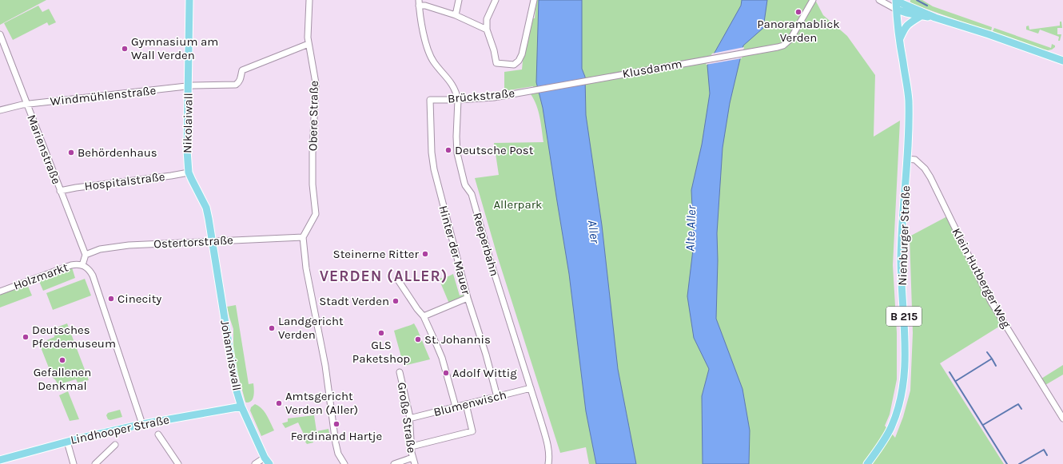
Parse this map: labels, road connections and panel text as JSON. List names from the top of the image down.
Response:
{
  "streets": {
    "main road": [
      "Nikolaiwall",
      "Nienburger Straße",
      "B 215",
      "Johanniswall",
      "Lindhooper Straße"
    ],
    "street": [
      "Klusdamm",
      "Windmühlenstraße",
      "Brückstraße",
      "Obere Straße",
      "Marienstraße",
      "Hospitalstraße",
      "Ostertorstraße",
      "Reeperbahn",
      "Hinter der Mauer",
      "Holzmarkt",
      "Klein Hutberger Weg",
      "Blumenwisch",
      "Große Straße"
    ]
  },
  "crossings": [
    ["Klusdamm", "Brückstraße"],
    ["Windmühlenstraße", "Obere Straße"],
    ["Windmühlenstraße", "Nikolaiwall"],
    ["Windmühlenstraße", "Marienstraße"],
    ["Brückstraße", "Reeperbahn"],
    ["Brückstraße", "Hinter der Mauer"],
    ["Obere Straße", "Ostertorstraße"],
    ["Nikolaiwall", "Hospitalstraße"],
    ["Nikolaiwall", "Ostertorstraße"],
    ["Nikolaiwall", "Johanniswall"],
    ["Marienstraße", "Hospitalstraße"],
    ["Marienstraße", "Ostertorstraße"],
    ["Nienburger Straße", "Klein Hutberger Weg"],
    ["Ostertorstraße", "Johanniswall"],
    ["Reeperbahn", "Blumenwisch"],
    ["Hinter der Mauer", "Blumenwisch"],
    ["Johanniswall", "Lindhooper Straße"],
    ["Blumenwisch", "Große Straße"]
  ],
  "districts": ["VERDEN (ALLER)"],
  "water": ["Alte Aller", "Aller"],
  "parks": ["Allerpark"],
  "places": [
    "Panoramablick Verden",
    "Gymnasium am Wall Verden",
    "Deutsche Post",
    "Behördenhaus",
    "Steinerne Ritter",
    "Cinecity",
    "Stadt Verden",
    "Landgericht Verden",
    "GLS Paketshop",
    "Deutsches Pferdemuseum",
    "St. Johannis",
    "Gefallenen Denkmal",
    "Adolf Wittig",
    "Amtsgericht Verden (Aller)",
    "Ferdinand Hartje"
  ]
}
